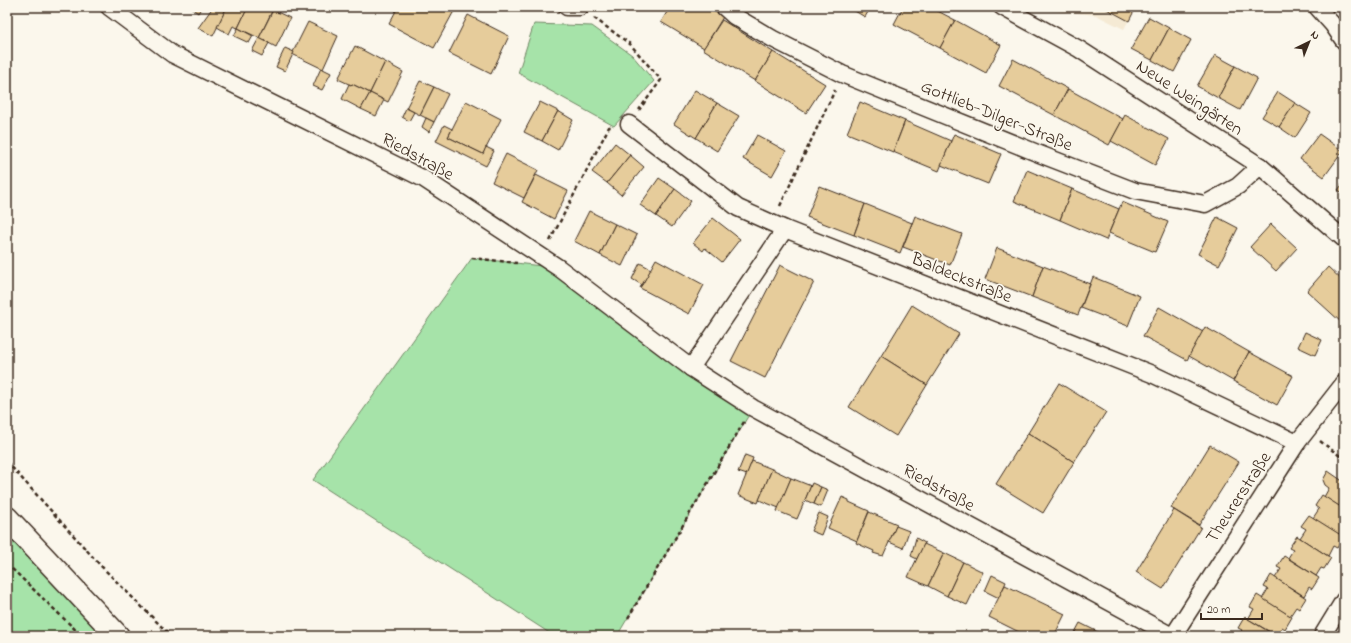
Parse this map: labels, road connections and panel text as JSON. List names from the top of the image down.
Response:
{
  "streets": {
    "street": [
      "Neue Weingärten",
      "Gottlieb-Dilger-Straße",
      "Riedstraße",
      "Baldeckstraße",
      "Theurerstraße"
    ]
  },
  "crossings": [
    ["Neue Weingärten", "Gottlieb-Dilger-Straße"],
    ["Riedstraße", "Theurerstraße"],
    ["Baldeckstraße", "Theurerstraße"]
  ],
  "scale_bar": "20 m",
  "north": "top right"
}
